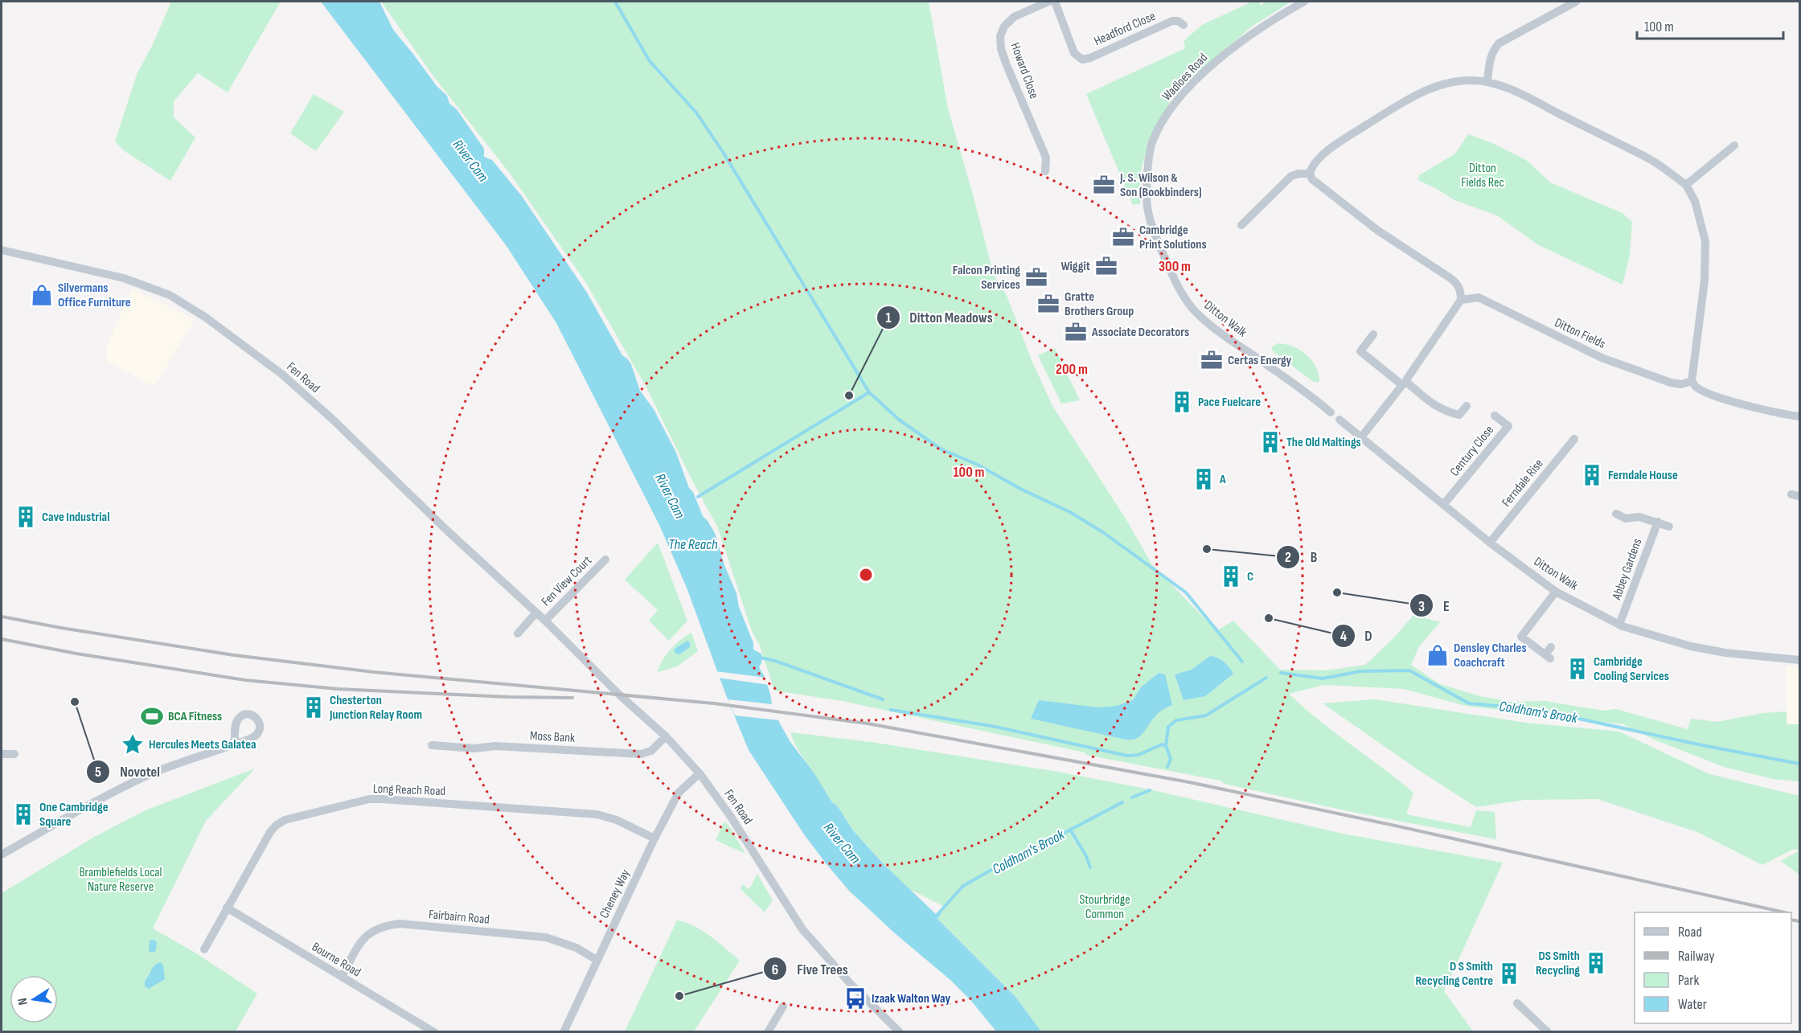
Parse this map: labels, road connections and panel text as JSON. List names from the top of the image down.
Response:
{
  "streets": {
    "street": [
      "Headford Close",
      "Howard Close",
      "Wadloes Road",
      "Ditton Walk",
      "Ditton Fields",
      "Fen Road",
      "Century Close",
      "Ferndale Rise",
      "Abbey Gardens",
      "Fen View Court",
      "Moss Bank",
      "Long Reach Road",
      "Cheney Way",
      "Fairbairn Road",
      "Bourne Road"
    ]
  },
  "crossings": [
    ["Wadloes Road", "Ditton Walk"],
    ["Ditton Walk", "Century Close"],
    ["Ditton Walk", "Ferndale Rise"],
    ["Ditton Walk", "Abbey Gardens"],
    ["Fen Road", "Fen View Court"],
    ["Fen Road", "Moss Bank"],
    ["Fen Road", "Cheney Way"],
    ["Long Reach Road", "Cheney Way"],
    ["Long Reach Road", "Bourne Road"],
    ["Cheney Way", "Fairbairn Road"],
    ["Fairbairn Road", "Bourne Road"]
  ],
  "water": ["River Cam", "The Reach", "Coldham's Brook"],
  "parks": ["Ditton Fields Rec", "Bramblefields Local Nature Reserve", "Stourbridge Common"],
  "places": {
    "office": [
      "J. S. Wilson & Son (Bookbinders)",
      "Cambridge Print Solutions",
      "Wiggit",
      "Falcon Printing Services",
      "Gratte Brothers Group",
      "Associate Decorators",
      "Certas Energy"
    ],
    "shop": ["Silvermans Office Furniture", "Densley Charles Coachcraft"],
    "other": [
      "Ditton Meadows",
      "B",
      "E",
      "D",
      "Novotel",
      "Five Trees"
    ],
    "building": [
      "Pace Fuelcare",
      "The Old Maltings",
      "Ferndale House",
      "A",
      "Cave Industrial",
      "C",
      "Cambridge Cooling Services",
      "Chesterton Junction Relay Room",
      "One Cambridge Square",
      "DS Smith Recycling",
      "D S Smith Recycling Centre"
    ],
    "sports": ["BCA Fitness"],
    "place": ["Hercules Meets Galatea"],
    "bus stop": ["Izaak Walton Way"]
  },
  "legend": [
    "Road",
    "Railway",
    "Park",
    "Water"
  ],
  "scale_bar": "100 m",
  "north": "left",
  "rings": ["300 m", "200 m", "100 m"]
}
